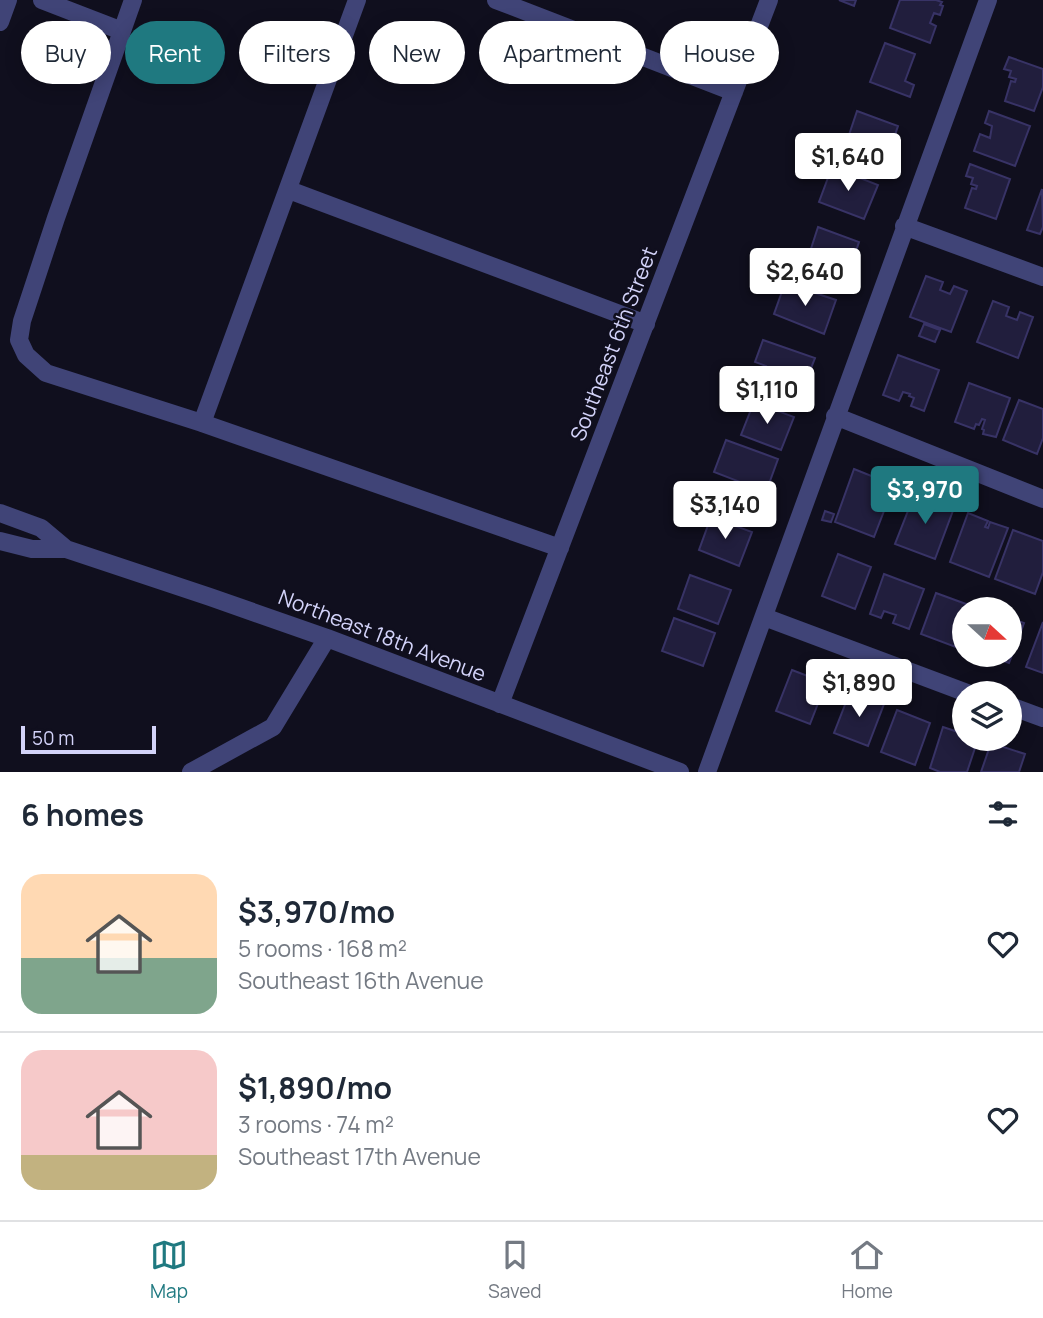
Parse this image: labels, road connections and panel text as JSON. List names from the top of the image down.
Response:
{
  "streets": {
    "street": ["Southeast 6th Street", "Northeast 18th Avenue"]
  },
  "crossings": [
    ["Southeast 6th Street", "Northeast 18th Avenue"]
  ],
  "scale_bar": "50 m",
  "north": "right",
  "page": {
    "chip": [
      "Buy",
      "Rent",
      "Filters",
      "New",
      "Apartment",
      "House"
    ],
    "price": [
      "$1,640",
      "$2,640",
      "$1,110",
      "$3,970",
      "$3,140",
      "$1,890"
    ],
    "scale": "50 m",
    "heading": "6 homes",
    "list": [
      {
        "name": "$3,970/mo",
        "note": "5 rooms · 168 m² · Southeast 16th Avenue"
      },
      {
        "name": "$1,890/mo",
        "note": "3 rooms · 74 m² · Southeast 17th Avenue"
      }
    ],
    "tabs": ["Map", "Saved", "Home"]
  }
}
